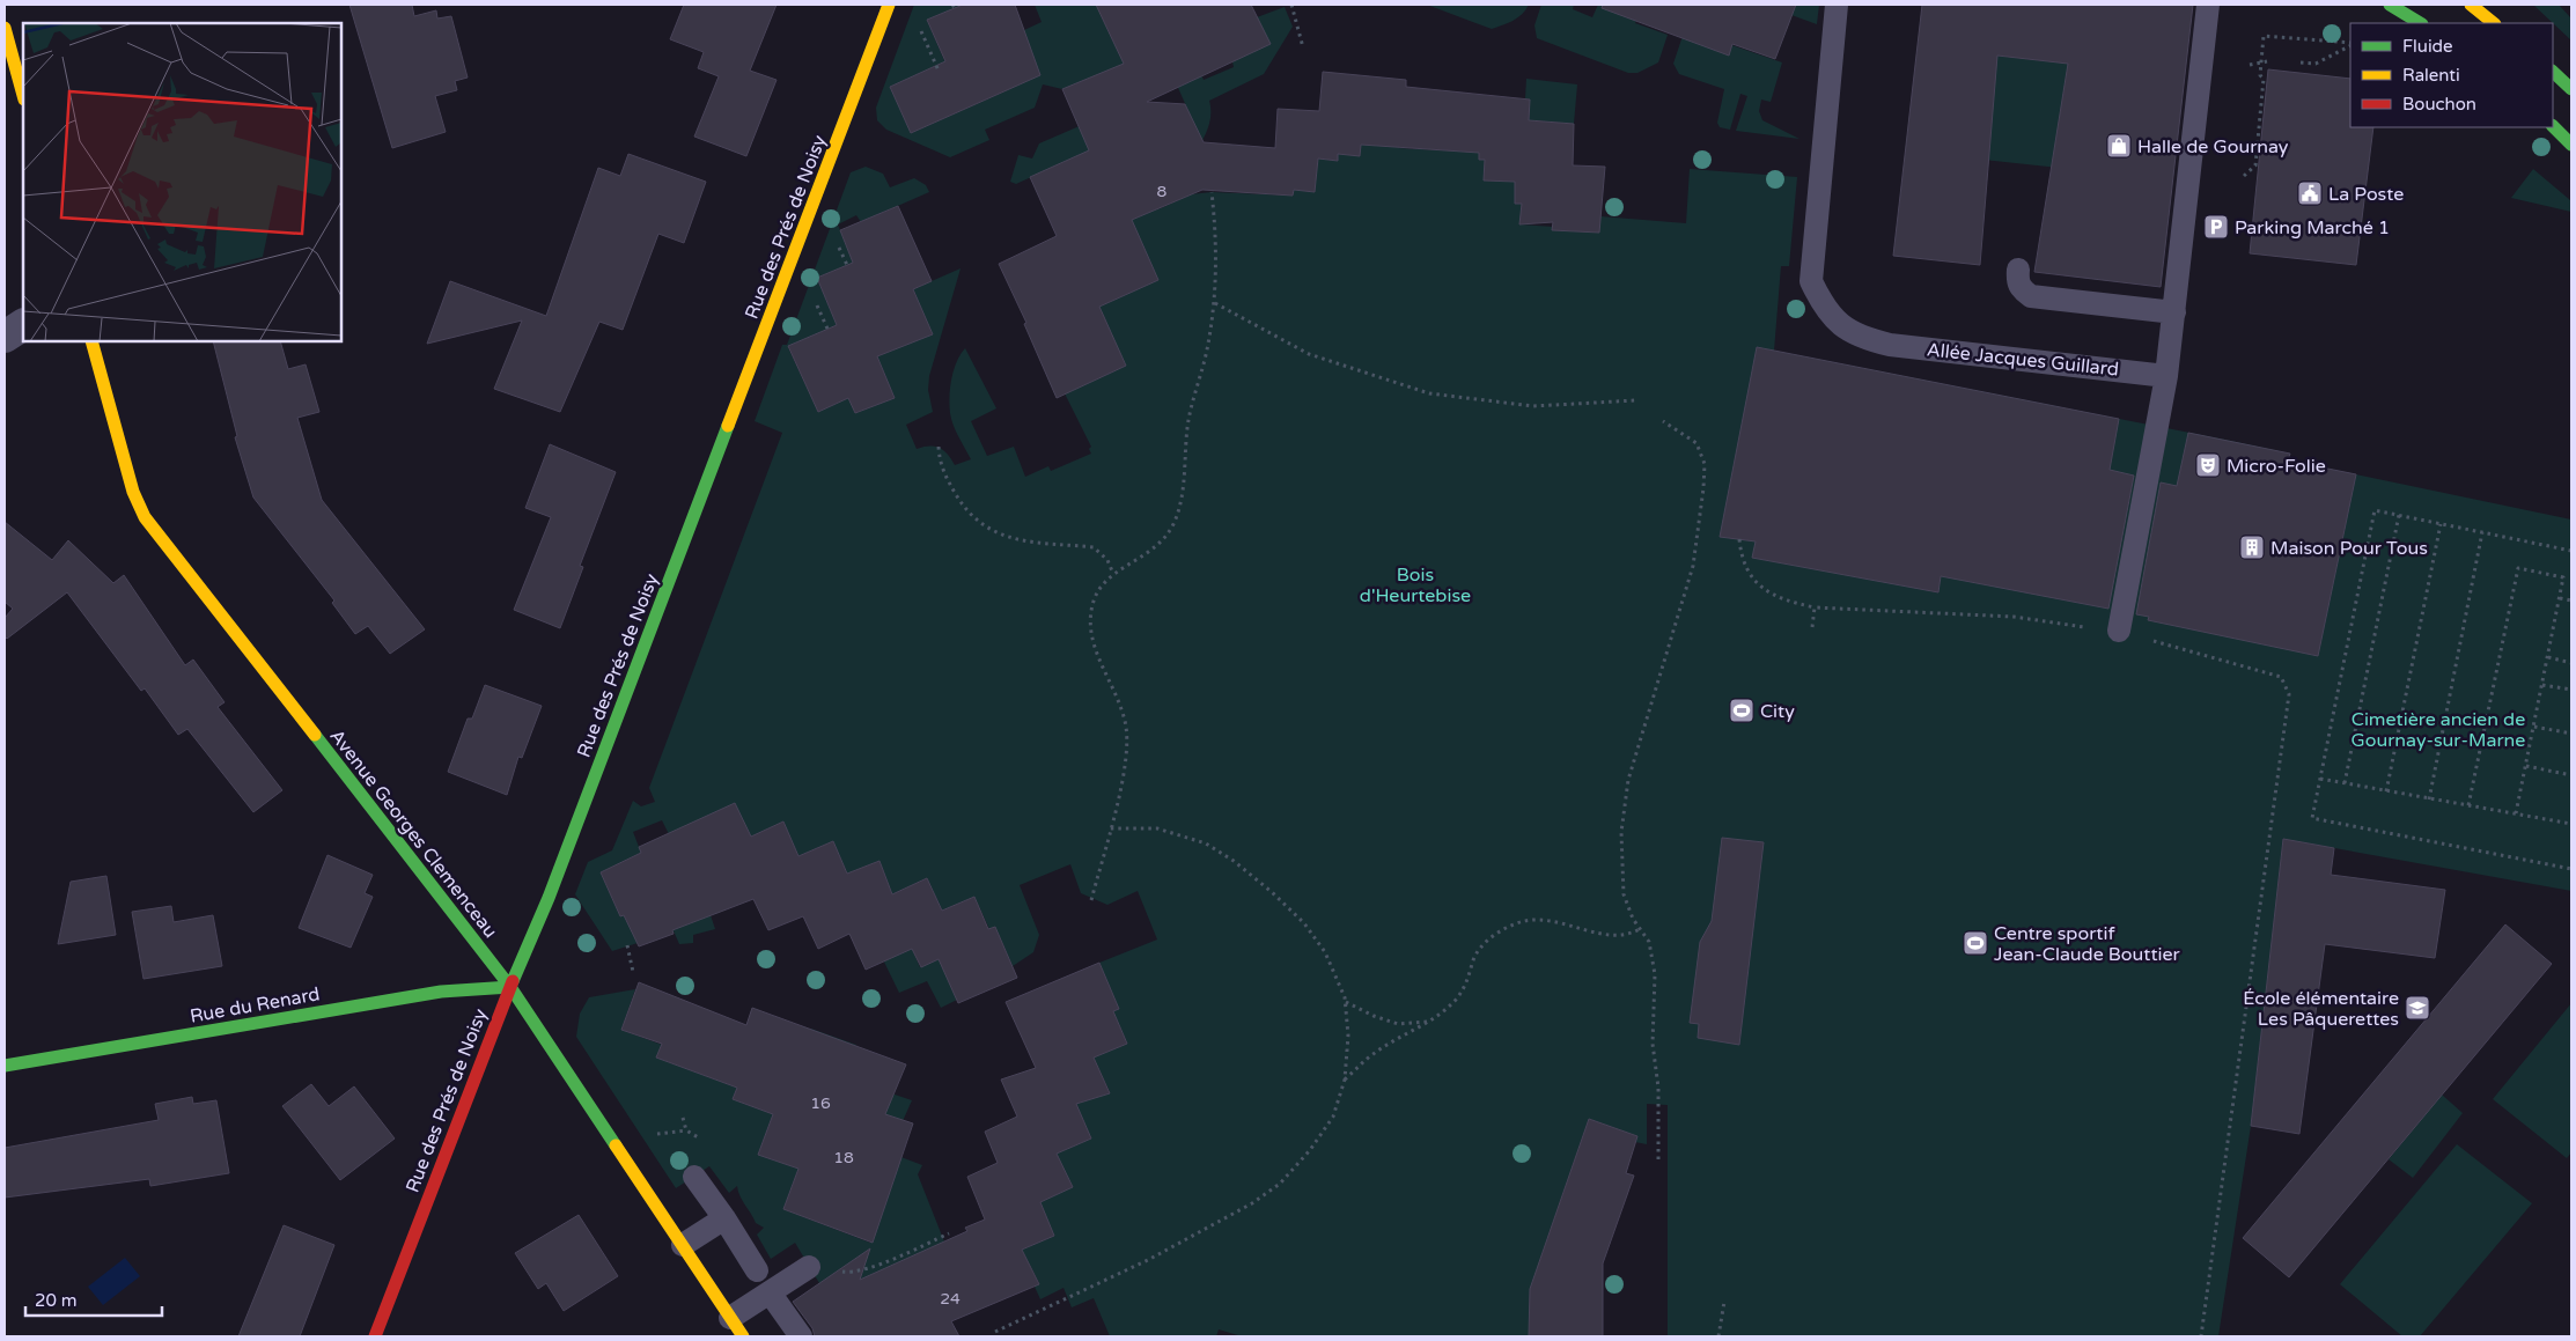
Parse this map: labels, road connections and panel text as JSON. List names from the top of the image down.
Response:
{
  "streets": {
    "street": ["Rue des Prés de Noisy", "Avenue Georges Clemenceau", "Rue du Renard"],
    "lane": ["Allée Jacques Guillard"]
  },
  "crossings": [
    ["Rue des Prés de Noisy", "Avenue Georges Clemenceau"],
    ["Rue des Prés de Noisy", "Rue du Renard"],
    ["Avenue Georges Clemenceau", "Rue du Renard"]
  ],
  "parks": ["Bois d'Heurtebise", "Cimetière ancien de Gournay-sur-Marne"],
  "places": {
    "shop": ["Halle de Gournay"],
    "public building": ["La Poste"],
    "parking": ["Parking Marché 1"],
    "theatre": ["Micro-Folie"],
    "building": ["Maison Pour Tous"],
    "sports": ["City", "Centre sportif Jean-Claude Bouttier"],
    "school or university": ["École élémentaire Les Pâquerettes"]
  },
  "house_numbers": [
    "8",
    "16",
    "18",
    "24"
  ],
  "legend": ["Fluide", "Ralenti", "Bouchon"],
  "scale_bar": "20 m"
}
